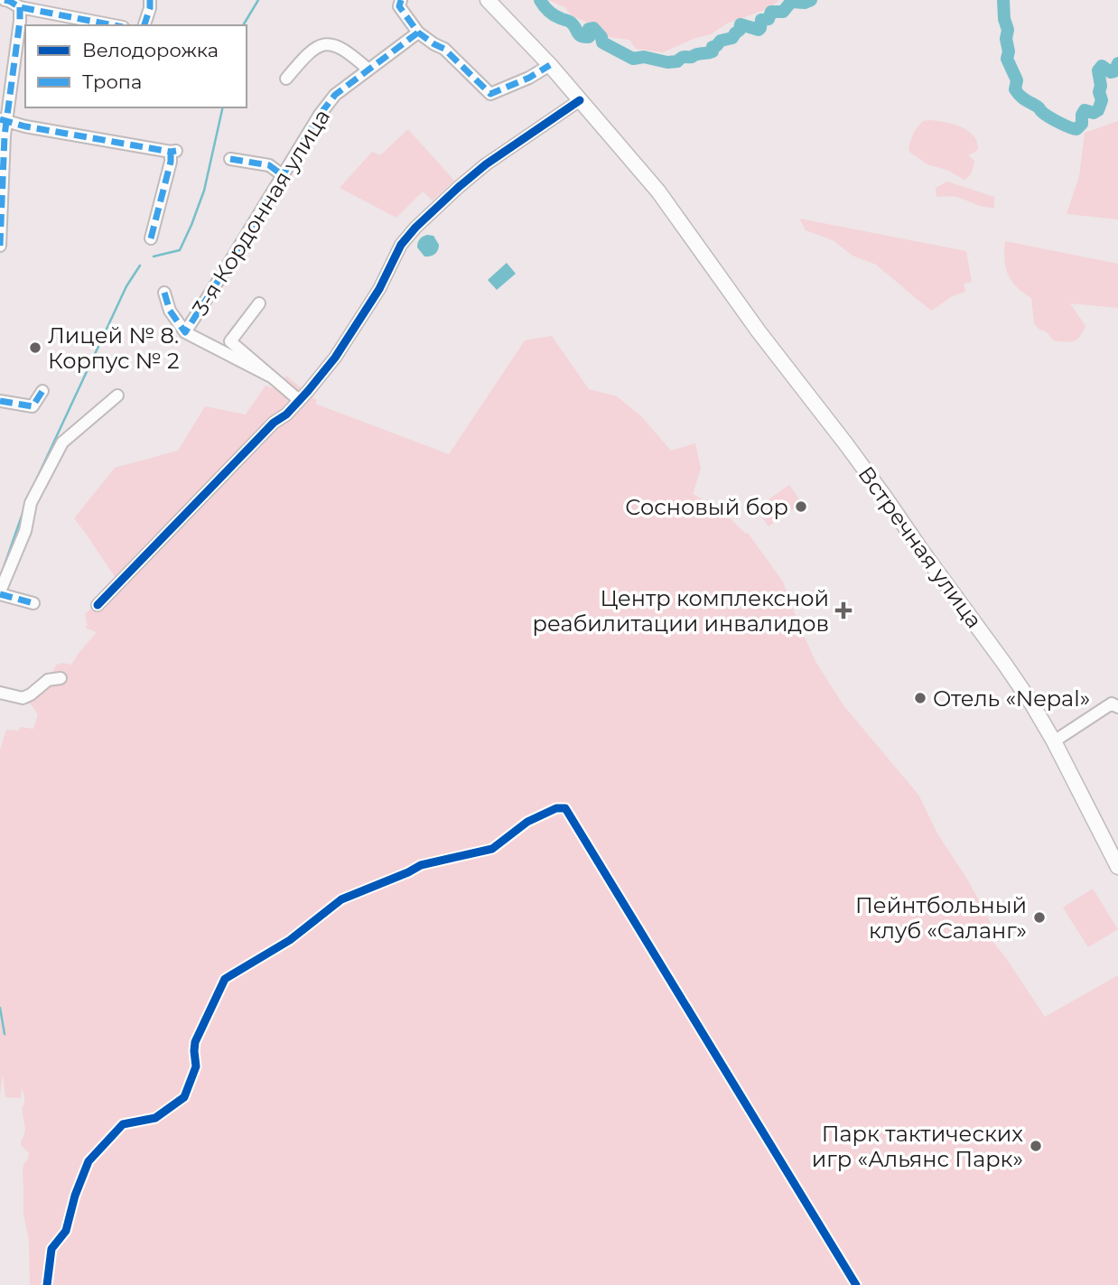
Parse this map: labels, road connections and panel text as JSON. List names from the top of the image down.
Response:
{
  "streets": {
    "main road": ["Встречная улица"],
    "street": ["3-я Кордонная улица"]
  },
  "places": {
    "other": [
      "Лицей № 8. Корпус № 2",
      "Сосновый бор",
      "Отель «Nepal»",
      "Пейнтбольный клуб «Саланг»",
      "Парк тактических игр «Альянс Парк»"
    ],
    "health": ["Центр комплексной реабилитации инвалидов"]
  },
  "legend": ["Велодорожка", "Тропа"]
}
